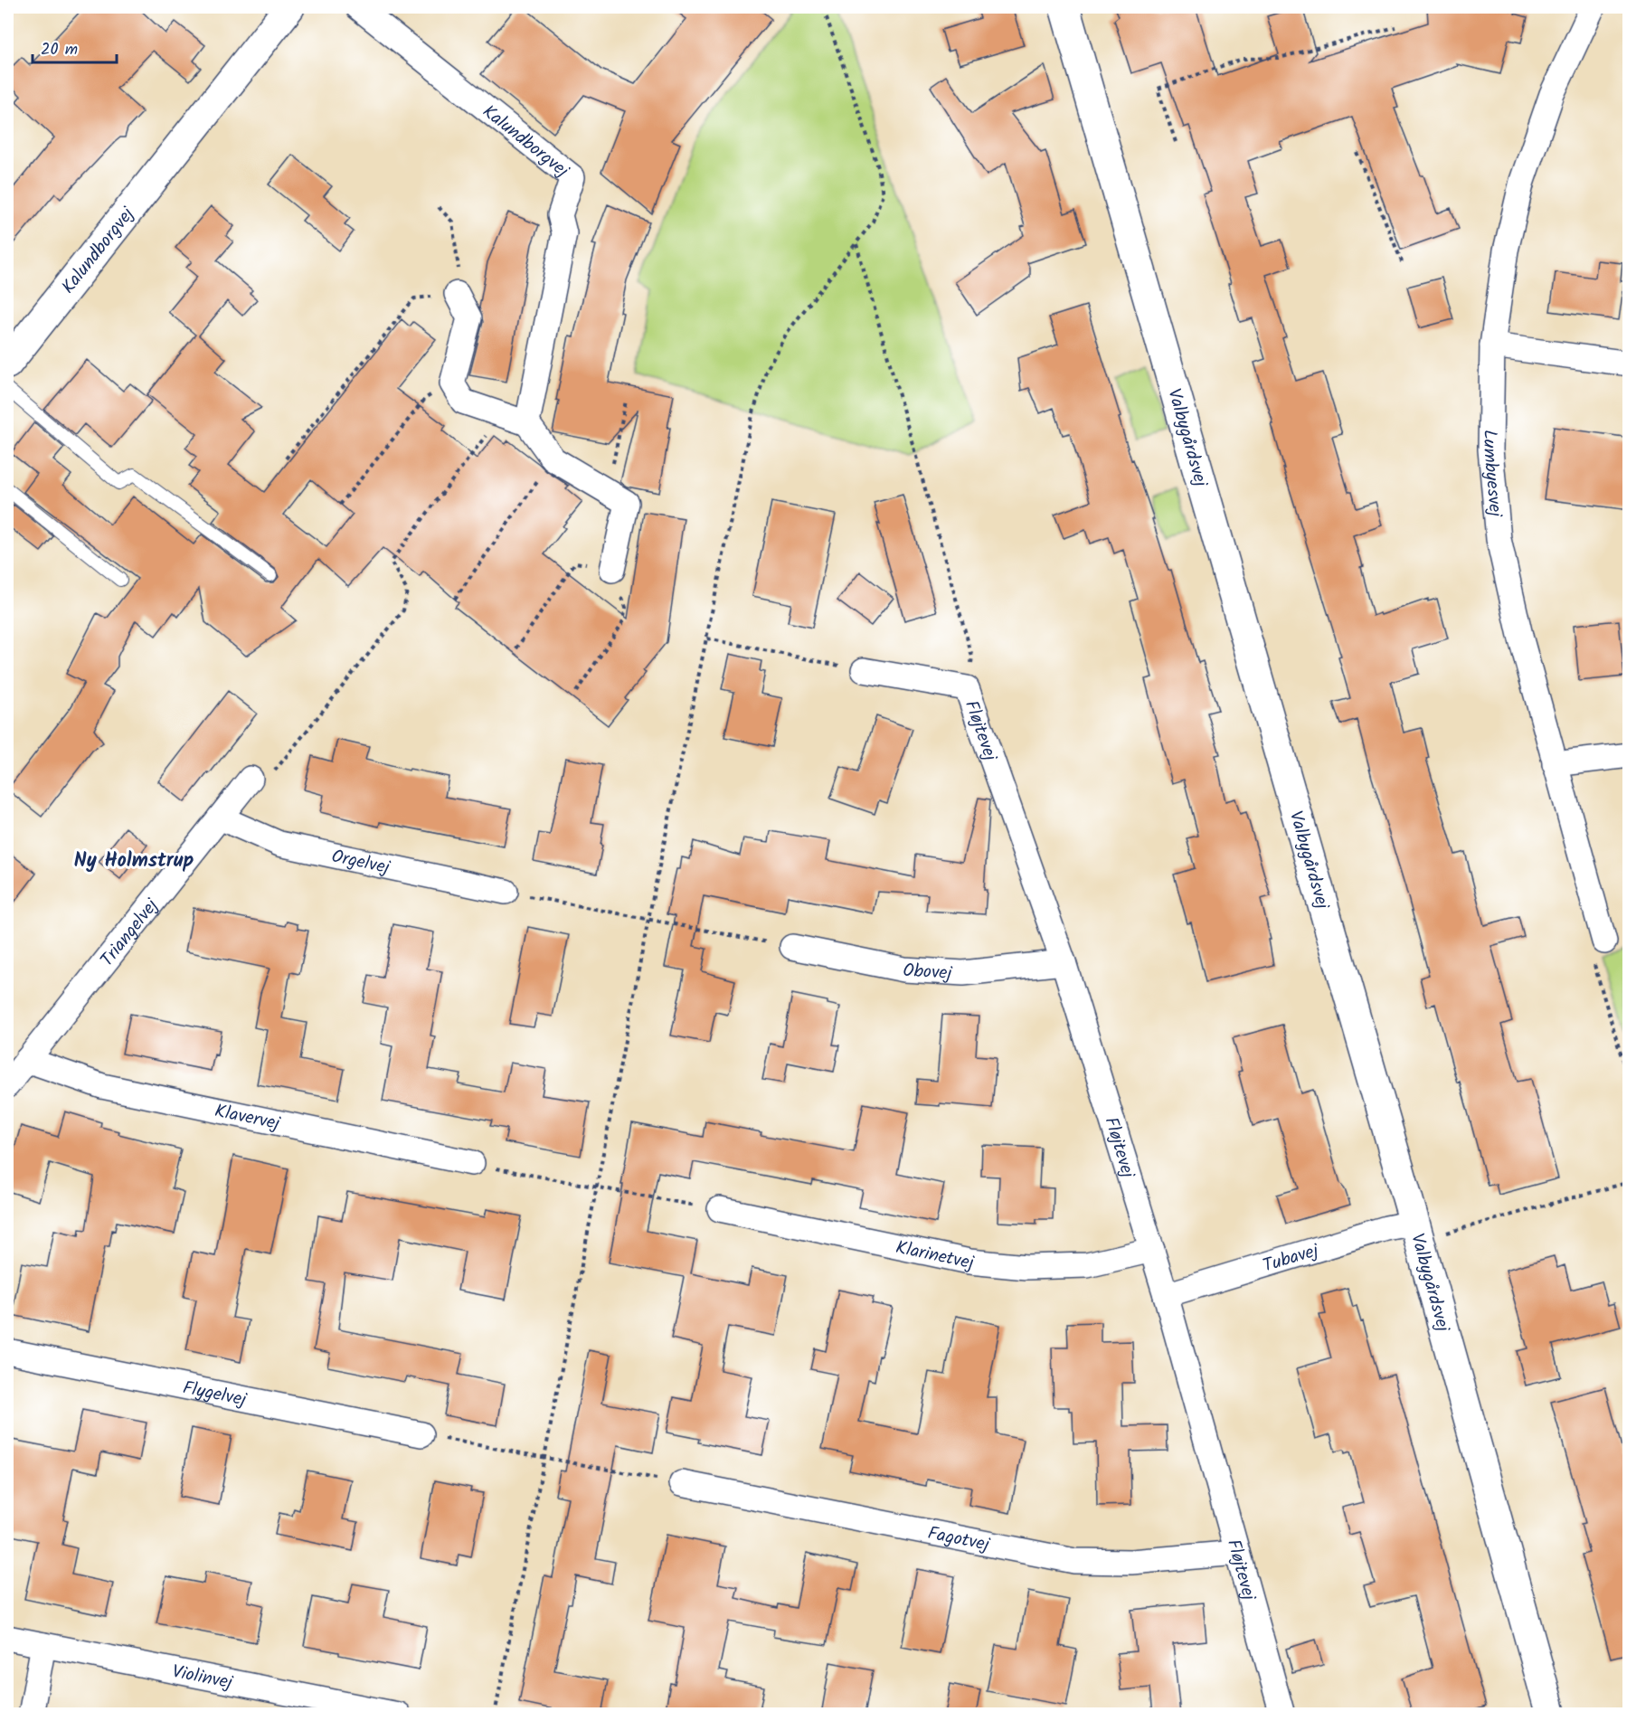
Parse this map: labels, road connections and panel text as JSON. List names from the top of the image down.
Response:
{
  "streets": {
    "street": [
      "Kalundborgvej",
      "Valbygårdsvej",
      "Lumbyesvej",
      "Fløjtevej",
      "Orgelvej",
      "Triangelvej",
      "Obovej",
      "Klavervej",
      "Klarinetvej",
      "Tubavej",
      "Flygelvej",
      "Fagotvej",
      "Violinvej"
    ]
  },
  "crossings": [
    ["Valbygårdsvej", "Tubavej"],
    ["Fløjtevej", "Obovej"],
    ["Fløjtevej", "Klarinetvej"],
    ["Fløjtevej", "Tubavej"],
    ["Fløjtevej", "Fagotvej"],
    ["Orgelvej", "Triangelvej"],
    ["Triangelvej", "Klavervej"]
  ],
  "districts": ["Ny Holmstrup"],
  "scale_bar": "20 m"
}
